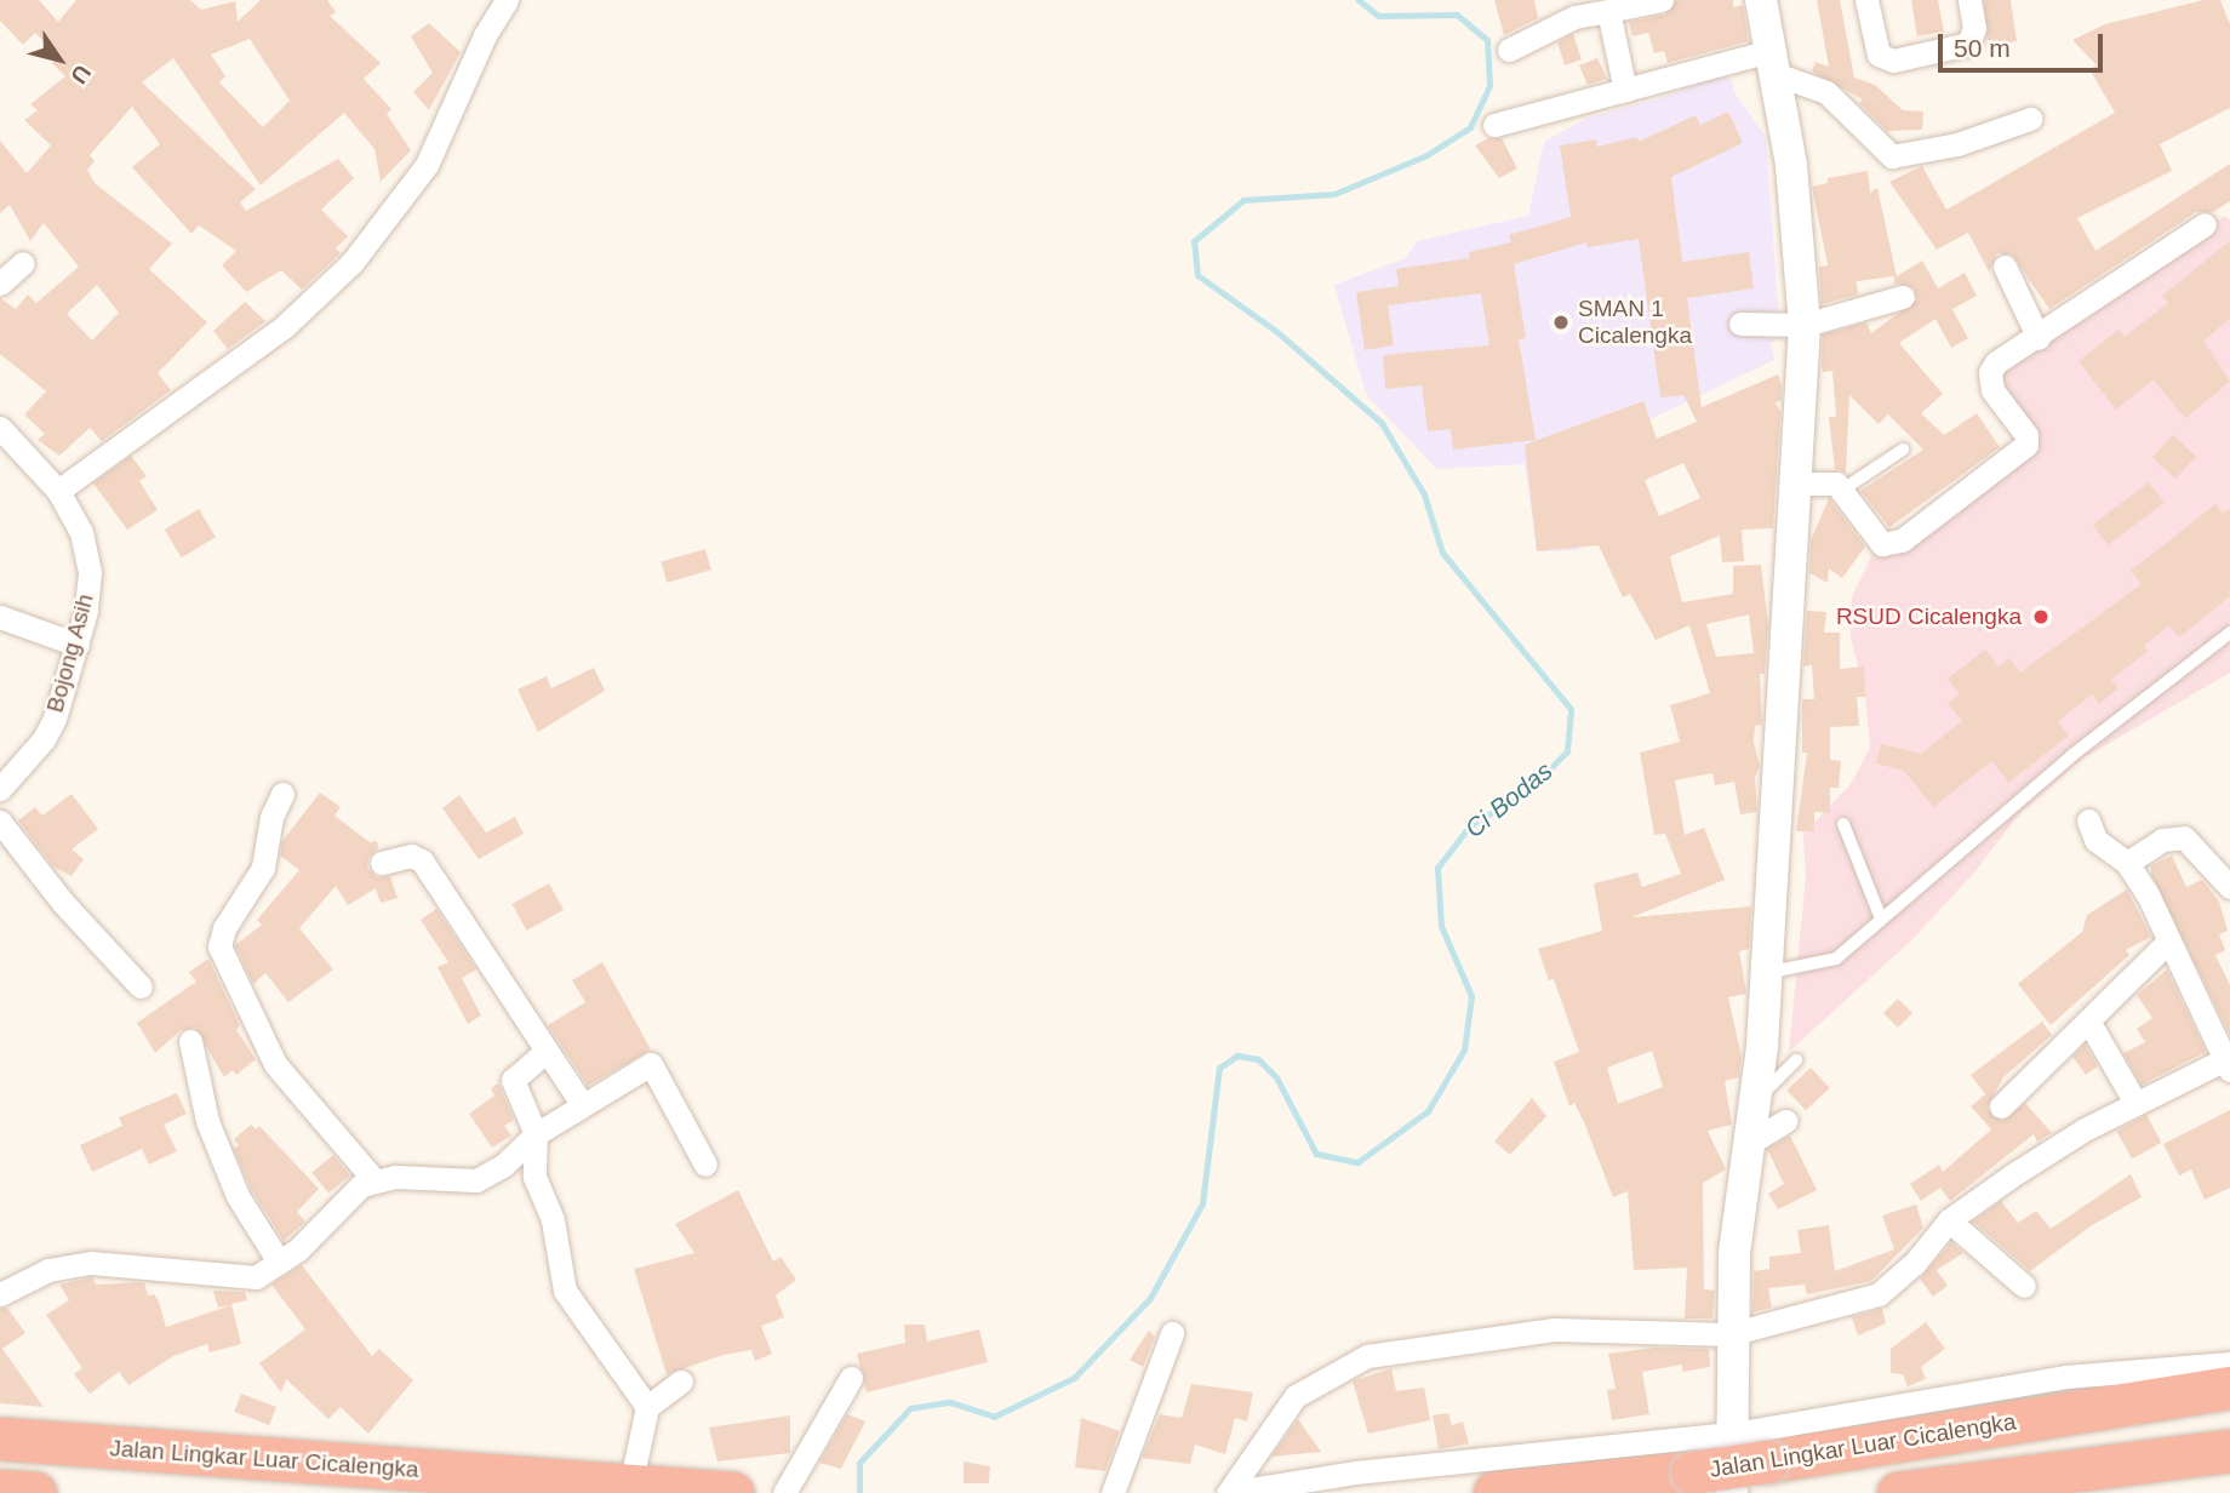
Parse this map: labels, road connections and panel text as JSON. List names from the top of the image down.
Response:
{
  "streets": {
    "highway": ["Jalan Lingkar Luar Cicalengka"],
    "street": ["Bojong Asih"]
  },
  "water": ["Ci Bodas"],
  "places": ["SMAN 1 Cicalengka", "RSUD Cicalengka"],
  "scale_bar": "50 m",
  "north": "bottom right"
}
